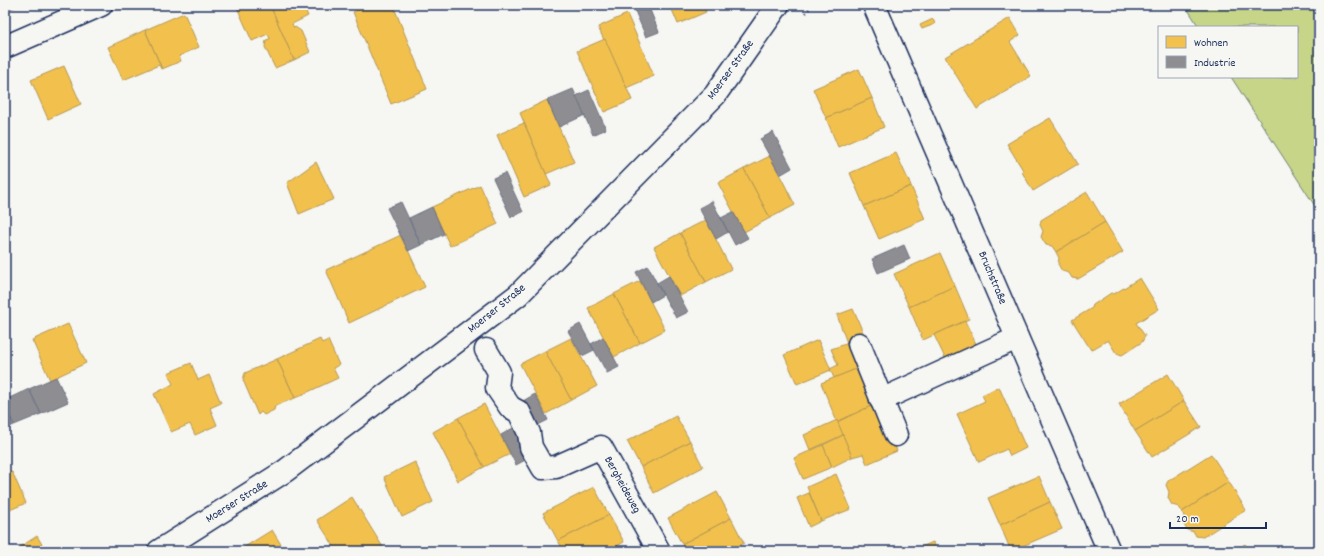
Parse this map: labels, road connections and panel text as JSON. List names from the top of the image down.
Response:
{
  "streets": {
    "street": ["Moerser Straße", "Bruchstraße", "Bergheideweg"]
  },
  "legend": ["Wohnen", "Industrie"],
  "scale_bar": "20 m"
}
